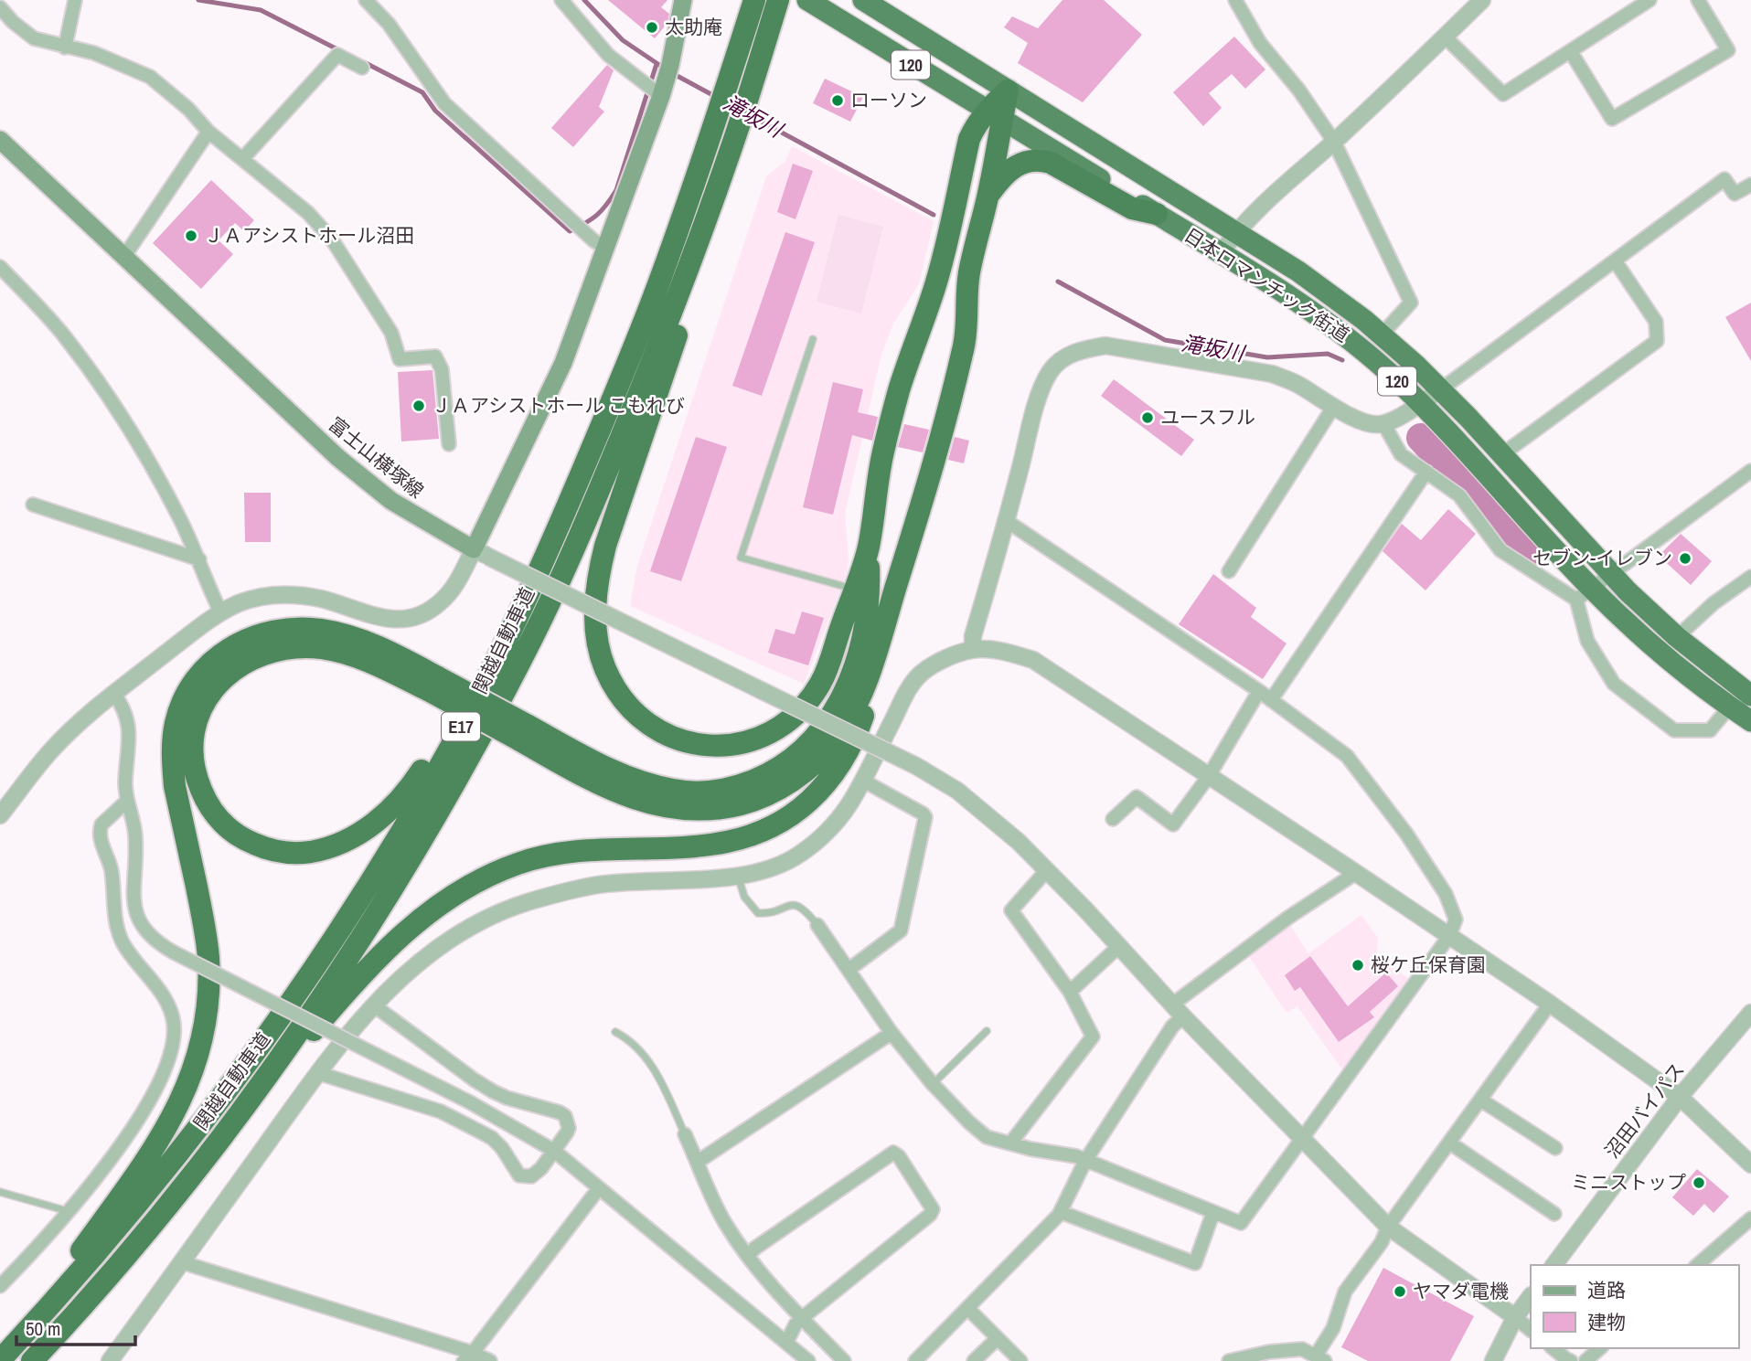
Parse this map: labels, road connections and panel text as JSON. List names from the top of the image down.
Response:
{
  "streets": {
    "highway": [
      "120",
      "日本ロマンチック街道",
      "関越自動車道",
      "E17"
    ],
    "main road": ["富士山横塚線"],
    "street": ["沼田バイパス"]
  },
  "water": ["滝坂川"],
  "places": [
    "太助庵",
    "ローソン",
    "ＪＡアシストホール沼田",
    "ＪＡアシストホール こもれび",
    "ユースフル",
    "セブン-イレブン",
    "桜ケ丘保育園",
    "ミニストップ",
    "ヤマダ電機"
  ],
  "legend": ["道路", "建物"],
  "scale_bar": "50 m"
}
